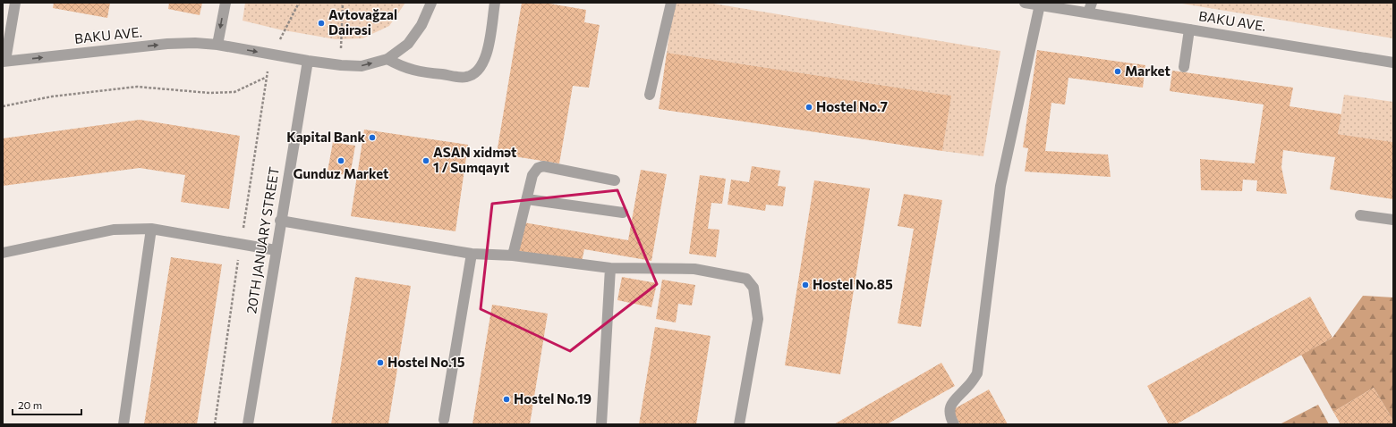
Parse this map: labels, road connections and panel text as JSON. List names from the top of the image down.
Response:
{
  "streets": {
    "street": ["BAKU AVE.", "20TH JANUARY STREET"]
  },
  "crossings": [
    ["BAKU AVE.", "20TH JANUARY STREET"]
  ],
  "one_way": ["BAKU AVE."],
  "places": [
    "Avtovağzal Dairəsi",
    "Market",
    "Hostel No.7",
    "Kapital Bank",
    "Gunduz Market",
    "ASAN xidmət 1 / Sumqayıt",
    "Hostel No.85",
    "Hostel No.15",
    "Hostel No.19"
  ],
  "scale_bar": "20 m"
}
